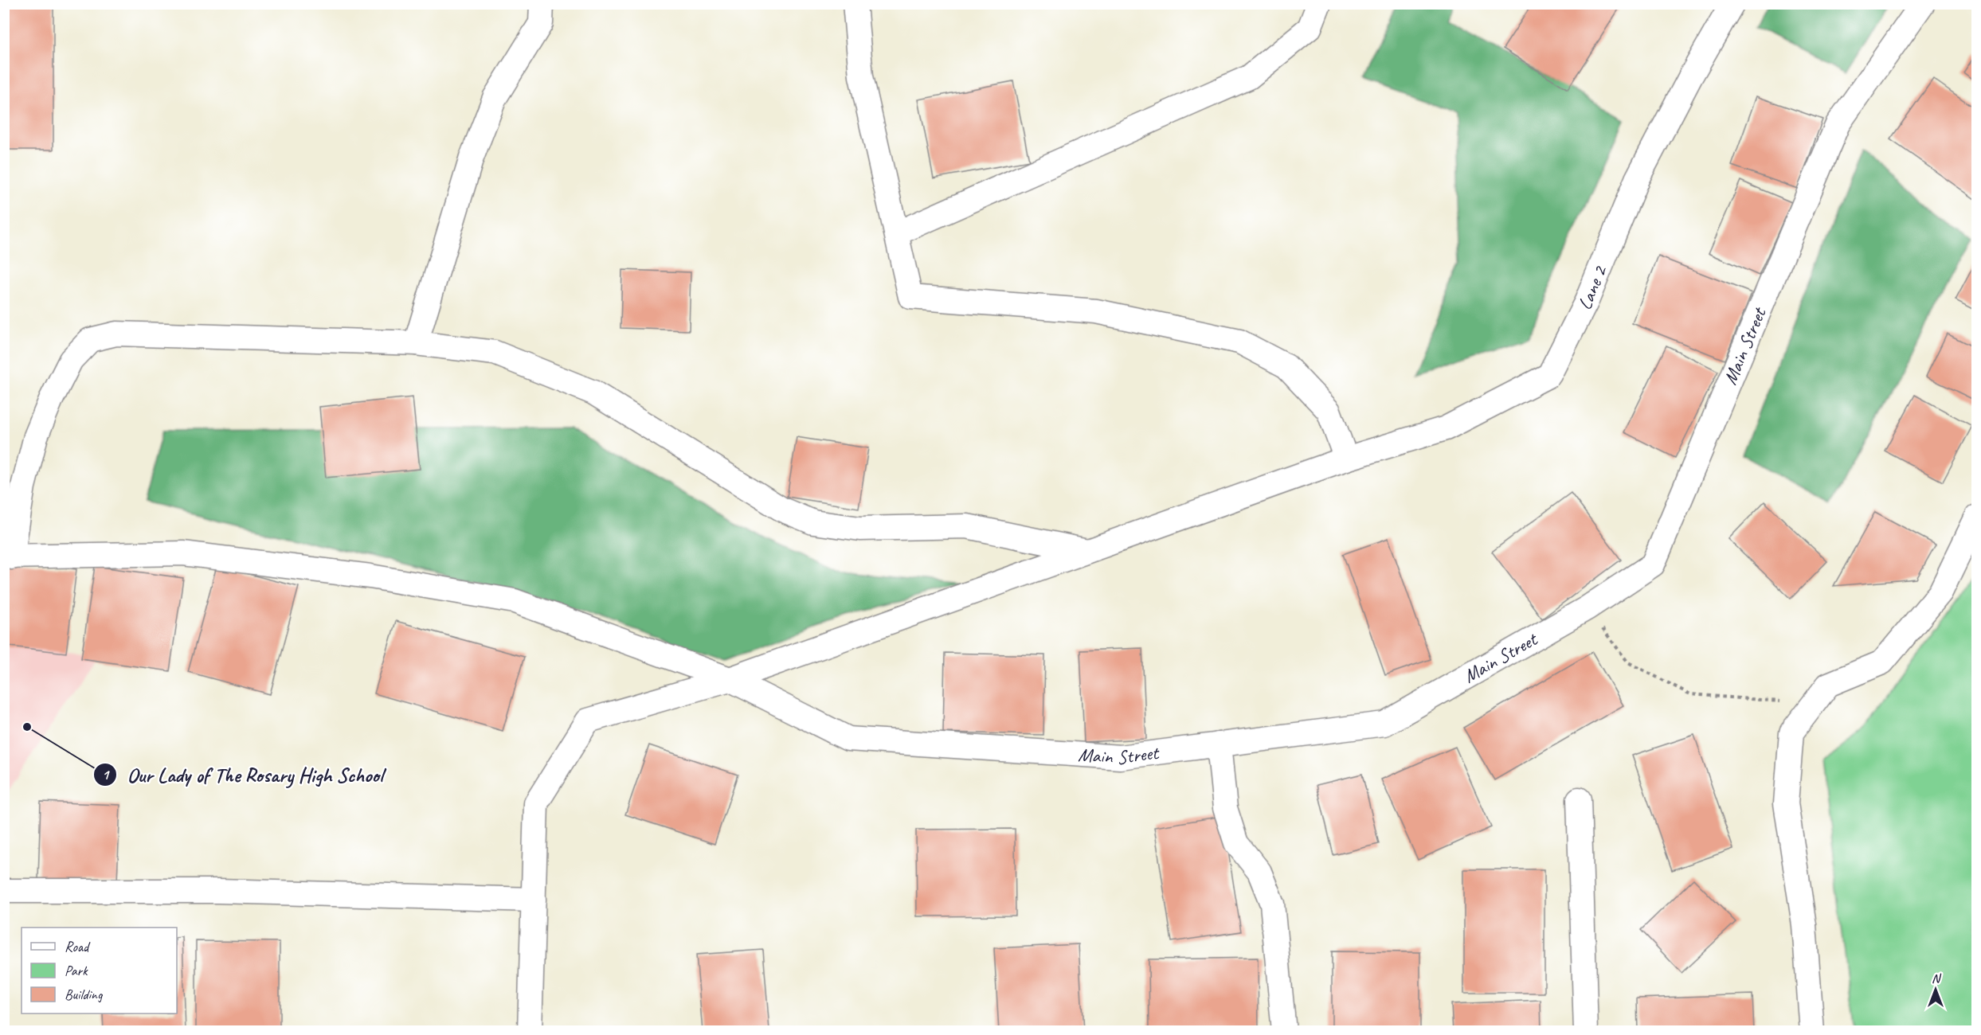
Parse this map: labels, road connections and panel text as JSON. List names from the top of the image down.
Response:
{
  "streets": {
    "street": ["Lane 2", "Main Street"]
  },
  "crossings": [
    ["Lane 2", "Main Street"]
  ],
  "places": ["Our Lady of The Rosary High School"],
  "legend": ["Road", "Park", "Building"],
  "north": "top"
}
